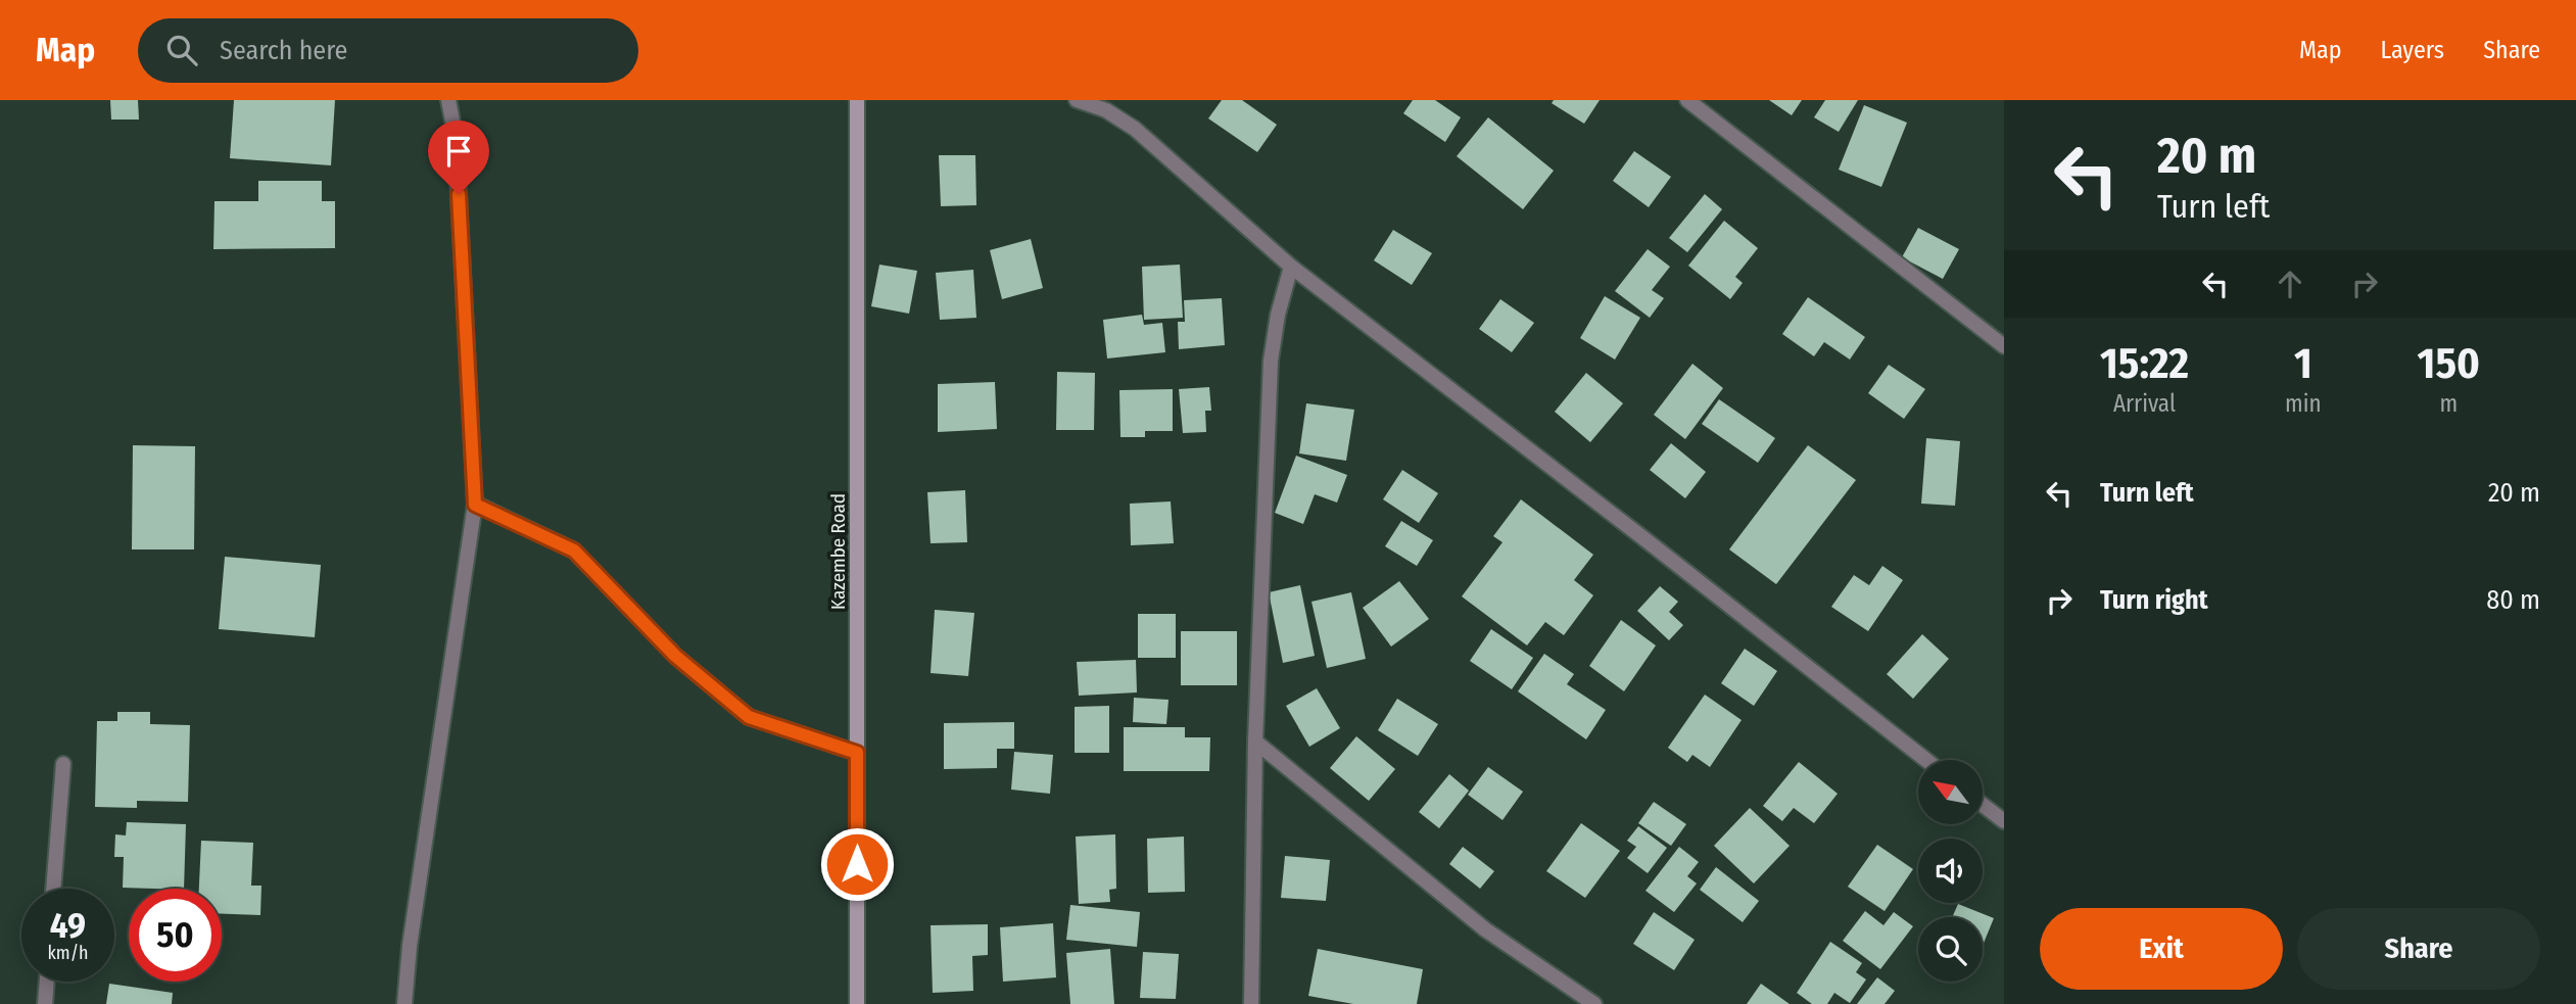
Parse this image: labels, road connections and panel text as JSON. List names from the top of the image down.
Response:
{
  "streets": {
    "main road": ["Kazembe Road"]
  },
  "north": "top left",
  "page": {
    "header": "Map",
    "search": "Search here",
    "nav": ["Map", "Layers", "Share"],
    "turn": ["20 m", "Turn left"],
    "eta": [
      "15:22",
      "Arrival",
      "1",
      "min",
      "150",
      "m"
    ],
    "list": [
      {
        "name": "Turn left",
        "value": "20 m"
      },
      {
        "name": "Turn right",
        "value": "80 m"
      }
    ],
    "speed": "49 km/h",
    "limit": "50",
    "buttons": ["Exit", "Share"]
  }
}
